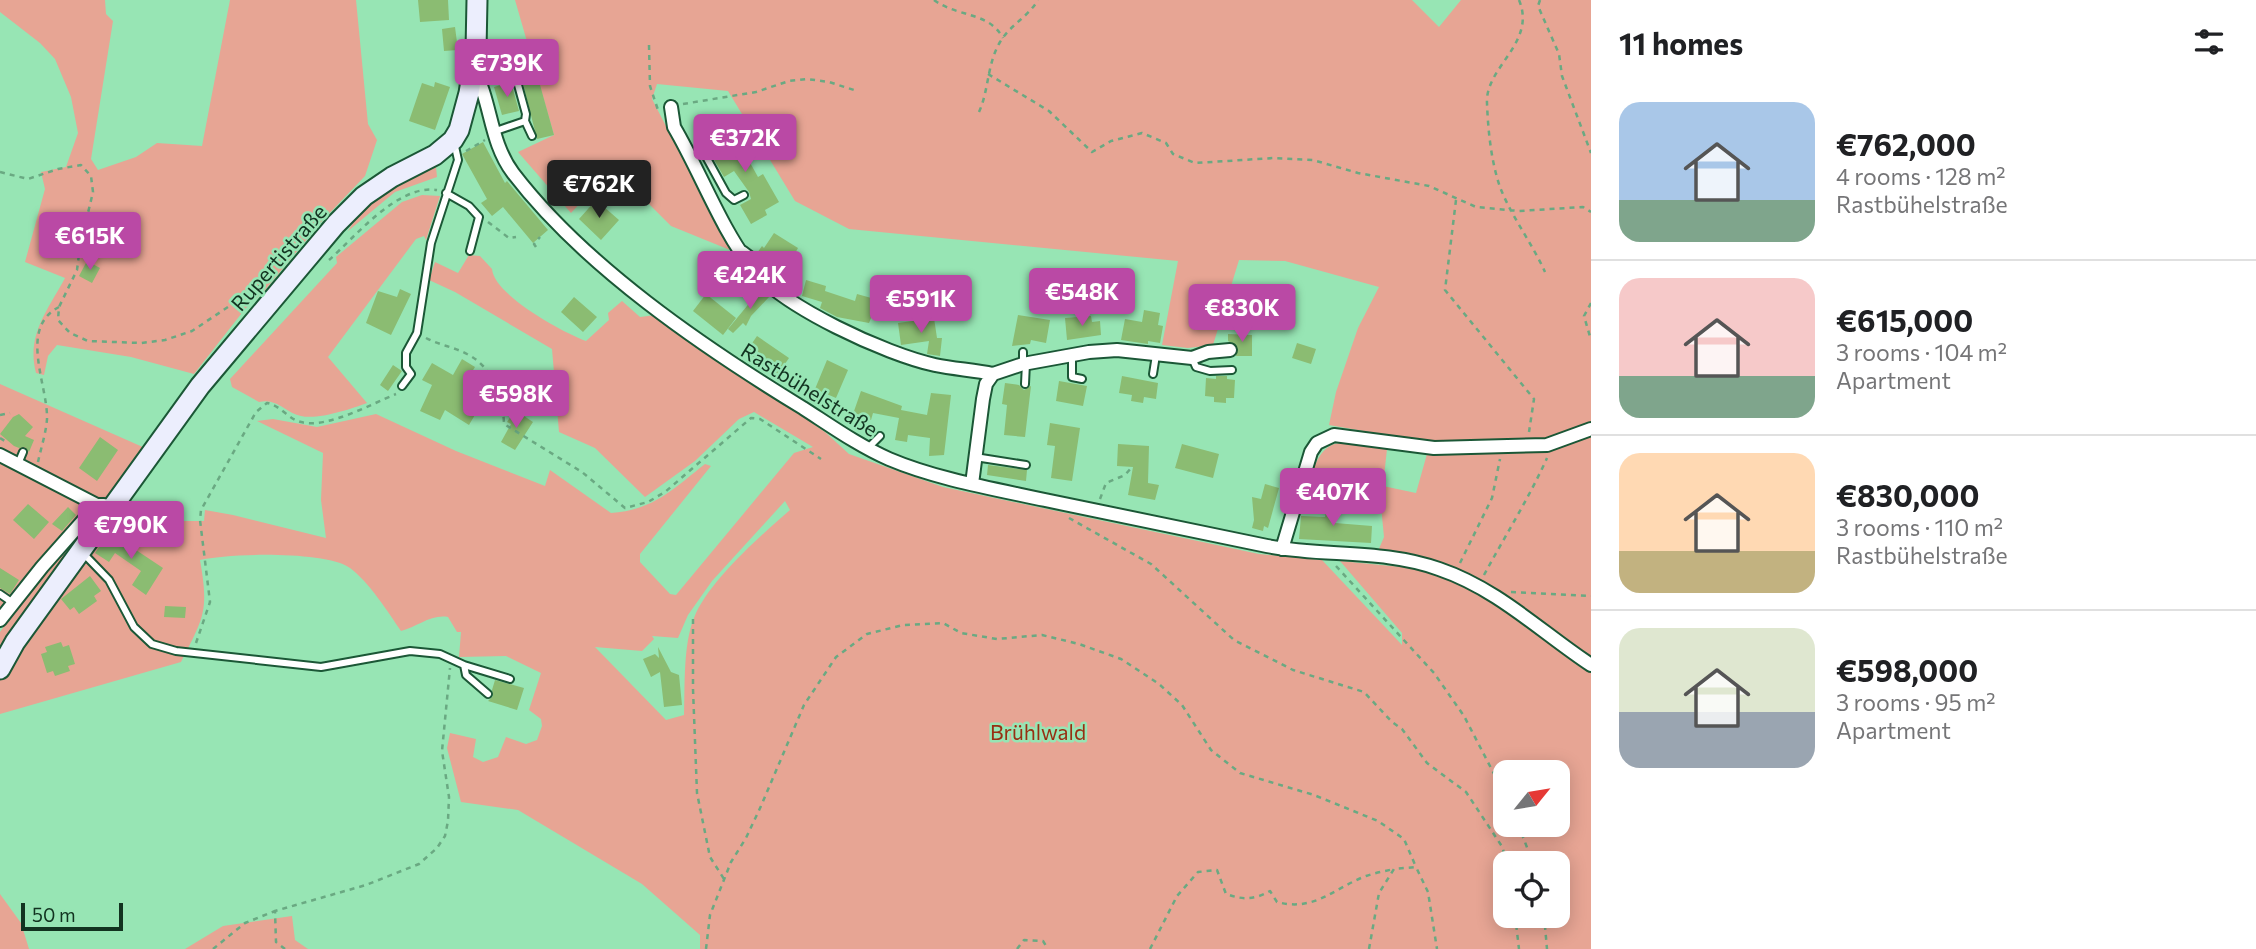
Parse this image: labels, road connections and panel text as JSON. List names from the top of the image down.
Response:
{
  "streets": {
    "main road": ["Rupertistraße"],
    "street": ["Rastbühelstraße"]
  },
  "parks": ["Brühlwald"],
  "scale_bar": "50 m",
  "north": "top right",
  "page": {
    "heading": "11 homes",
    "price": [
      "€739K",
      "€372K",
      "€762K",
      "€615K",
      "€424K",
      "€548K",
      "€591K",
      "€830K",
      "€598K",
      "€407K",
      "€790K"
    ],
    "list": [
      {
        "name": "€762,000",
        "note": "4 rooms · 128 m² · Rastbühelstraße"
      },
      {
        "name": "€615,000",
        "note": "3 rooms · 104 m² · Apartment"
      },
      {
        "name": "€830,000",
        "note": "3 rooms · 110 m² · Rastbühelstraße"
      },
      {
        "name": "€598,000",
        "note": "3 rooms · 95 m² · Apartment"
      }
    ],
    "scale": "50 m"
  }
}
